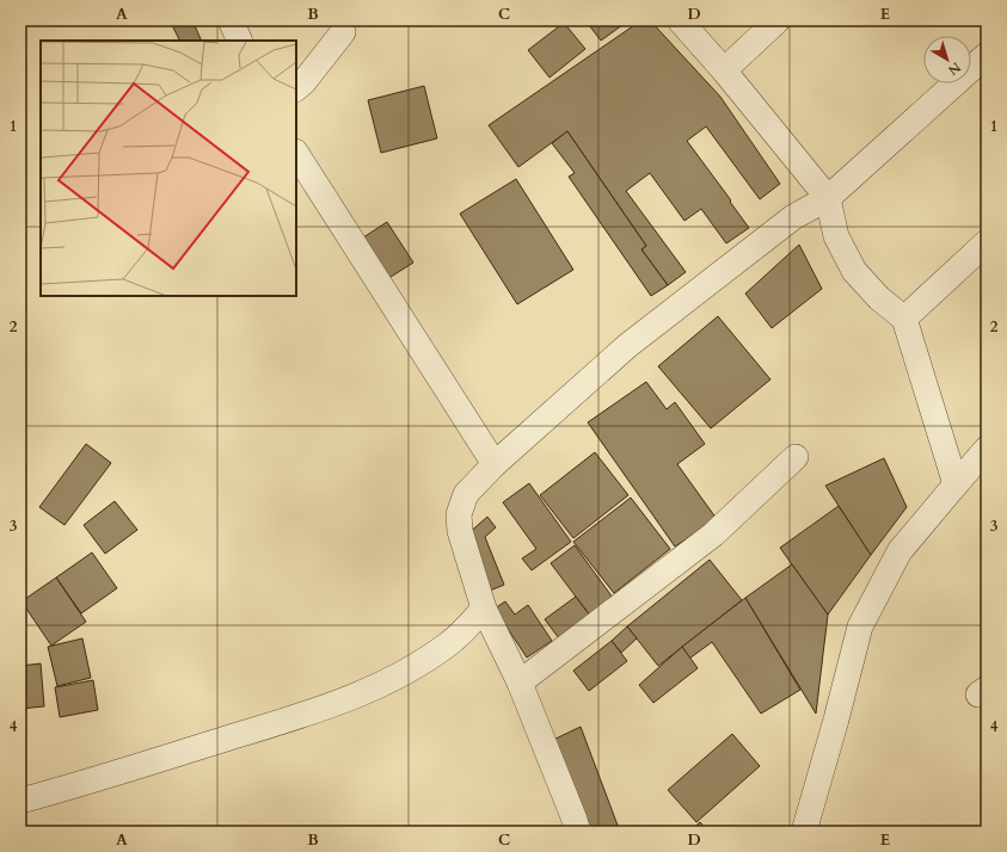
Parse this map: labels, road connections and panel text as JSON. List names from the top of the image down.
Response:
{
  "north": "bottom right",
  "grid": {
    "columns": [
      "A",
      "B",
      "C",
      "D",
      "E"
    ],
    "rows": [
      "1",
      "2",
      "3",
      "4"
    ]
  }
}
